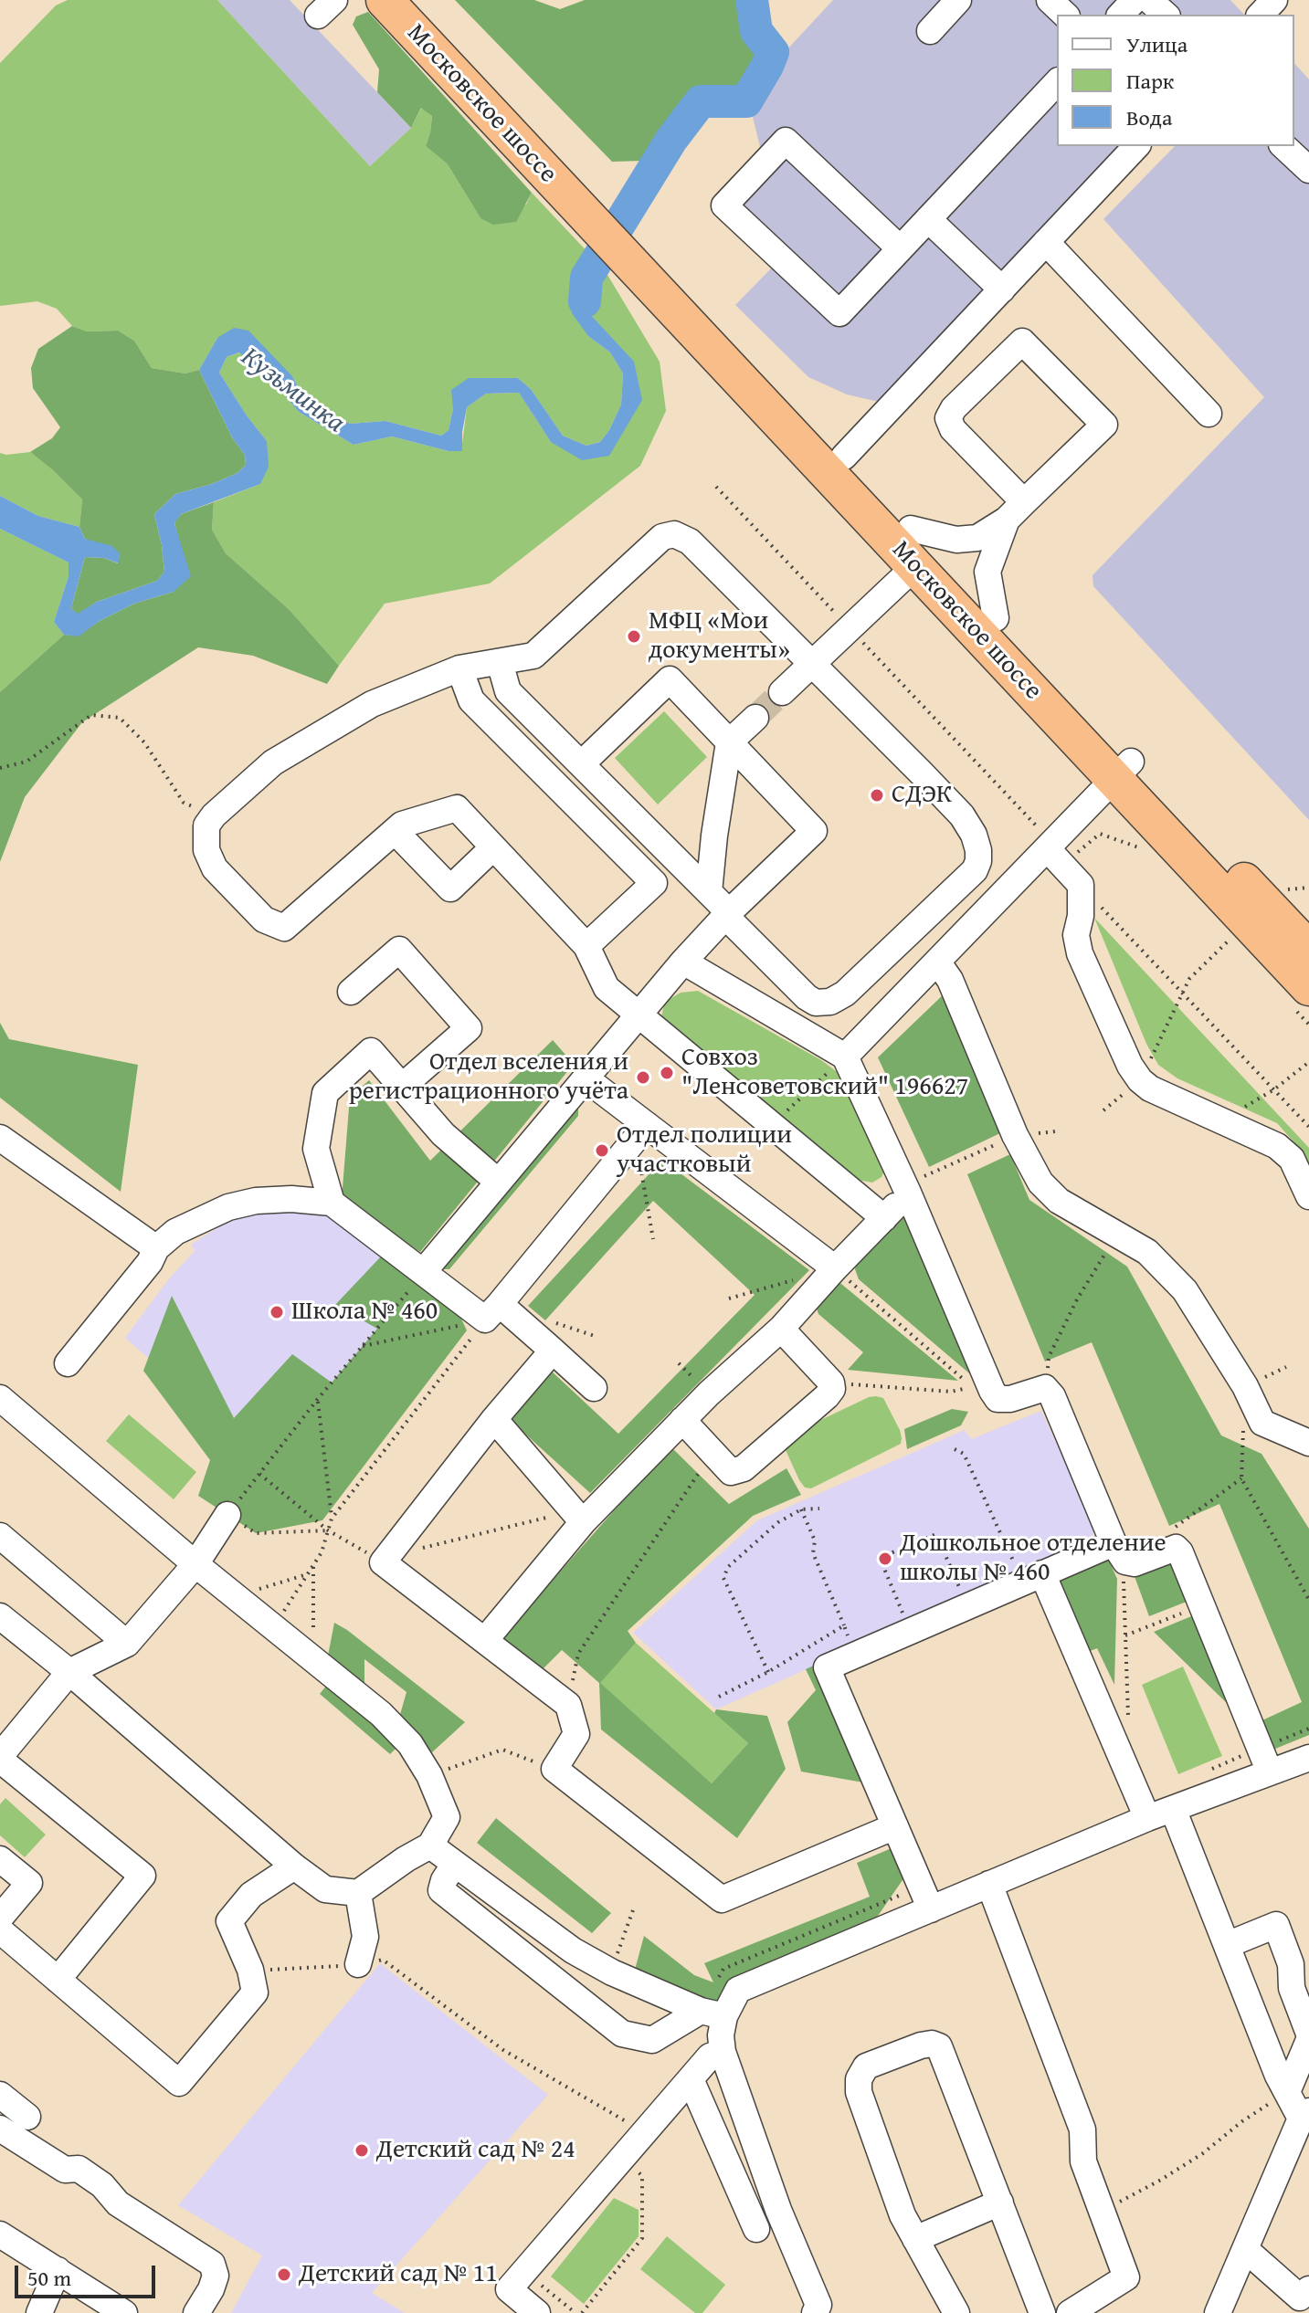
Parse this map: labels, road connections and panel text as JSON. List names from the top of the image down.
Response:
{
  "streets": {
    "highway": ["Московское шоссе"]
  },
  "water": ["Кузьминка"],
  "places": [
    "МФЦ «Мои документы»",
    "СДЭК",
    "Совхоз \"Ленсоветовский\" 196627",
    "Отдел вселения и регистрационного учёта",
    "Отдел полиции участковый",
    "Школа № 460",
    "Дошкольное отделение школы № 460",
    "Детский сад № 24",
    "Детский сад № 11"
  ],
  "legend": ["Улица", "Парк", "Вода"],
  "scale_bar": "50 m"
}
